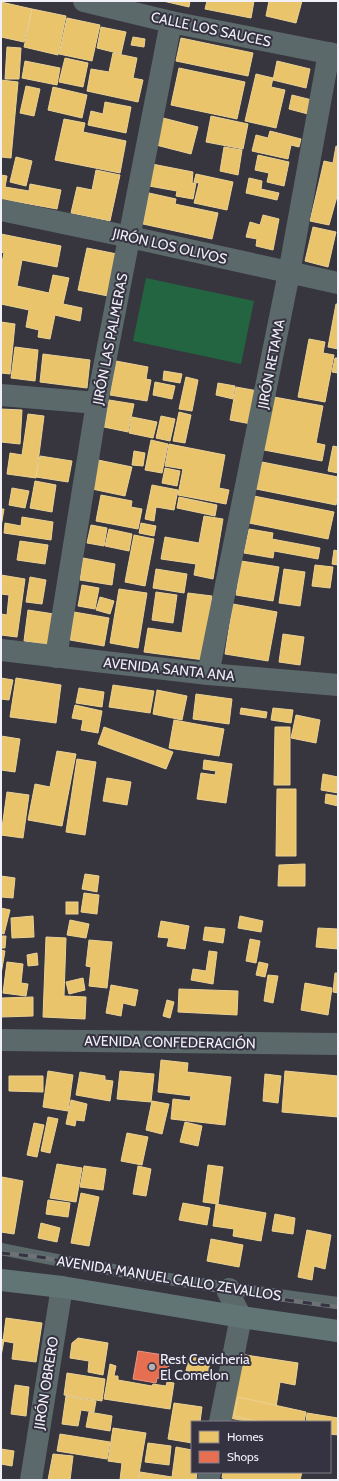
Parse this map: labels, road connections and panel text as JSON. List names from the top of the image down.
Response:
{
  "streets": {
    "street": [
      "CALLE LOS SAUCES",
      "JIRÓN LOS OLIVOS",
      "JIRÓN LAS PALMERAS",
      "JIRÓN RETAMA",
      "AVENIDA SANTA ANA",
      "AVENIDA CONFEDERACIÓN",
      "AVENIDA MANUEL CALLO ZEVALLOS",
      "JIRÓN OBRERO"
    ]
  },
  "crossings": [
    ["CALLE LOS SAUCES", "JIRÓN LAS PALMERAS"],
    ["CALLE LOS SAUCES", "JIRÓN RETAMA"],
    ["JIRÓN LOS OLIVOS", "JIRÓN LAS PALMERAS"],
    ["JIRÓN LOS OLIVOS", "JIRÓN RETAMA"],
    ["JIRÓN LAS PALMERAS", "AVENIDA SANTA ANA"],
    ["JIRÓN RETAMA", "AVENIDA SANTA ANA"],
    ["AVENIDA MANUEL CALLO ZEVALLOS", "JIRÓN OBRERO"]
  ],
  "places": ["Rest Cevicheria El Comelon"],
  "legend": ["Homes", "Shops"]
}
